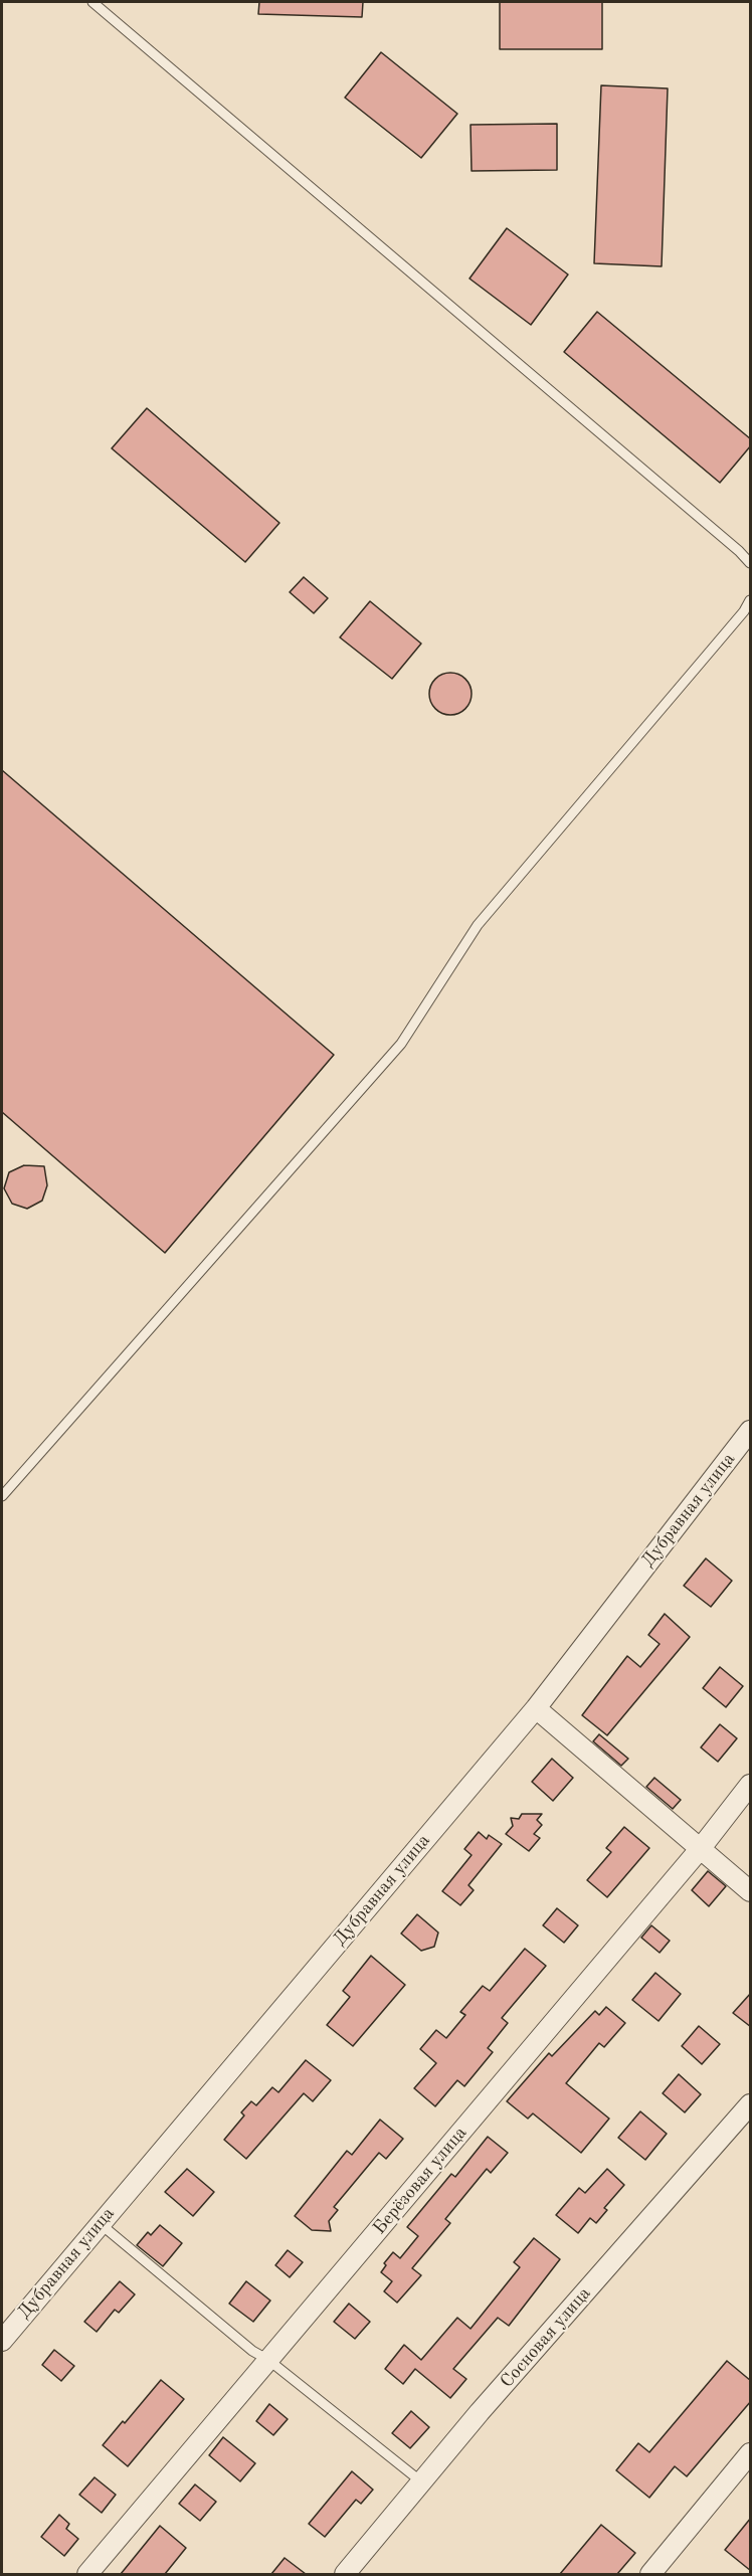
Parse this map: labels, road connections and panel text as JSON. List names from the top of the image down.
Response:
{
  "streets": {
    "street": ["Дубравная улица", "Берёзовая улица", "Сосновая улица"]
  }
}
